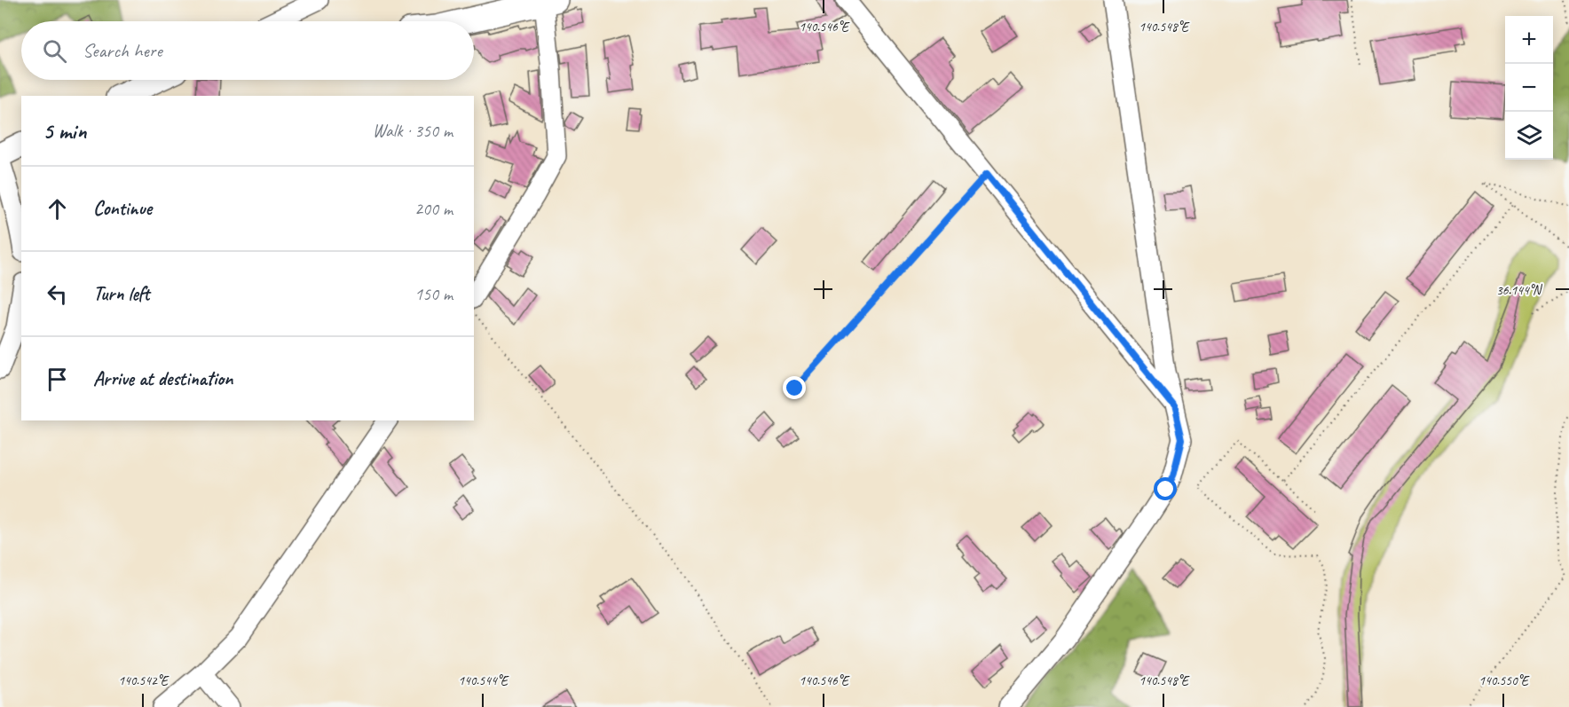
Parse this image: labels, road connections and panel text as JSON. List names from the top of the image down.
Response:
{
  "page": {
    "map_buttons": ["+", "−"],
    "search": "Search here",
    "heading": ["5 min", "Walk · 350 m"],
    "list": [
      ["Continue", "200 m"],
      ["Turn left", "150 m"],
      "Arrive at destination"
    ]
  },
  "coordinates": [
    "140.546°E",
    "140.548°E",
    "36.144°N",
    "140.542°E",
    "140.544°E",
    "140.550°E"
  ]
}
